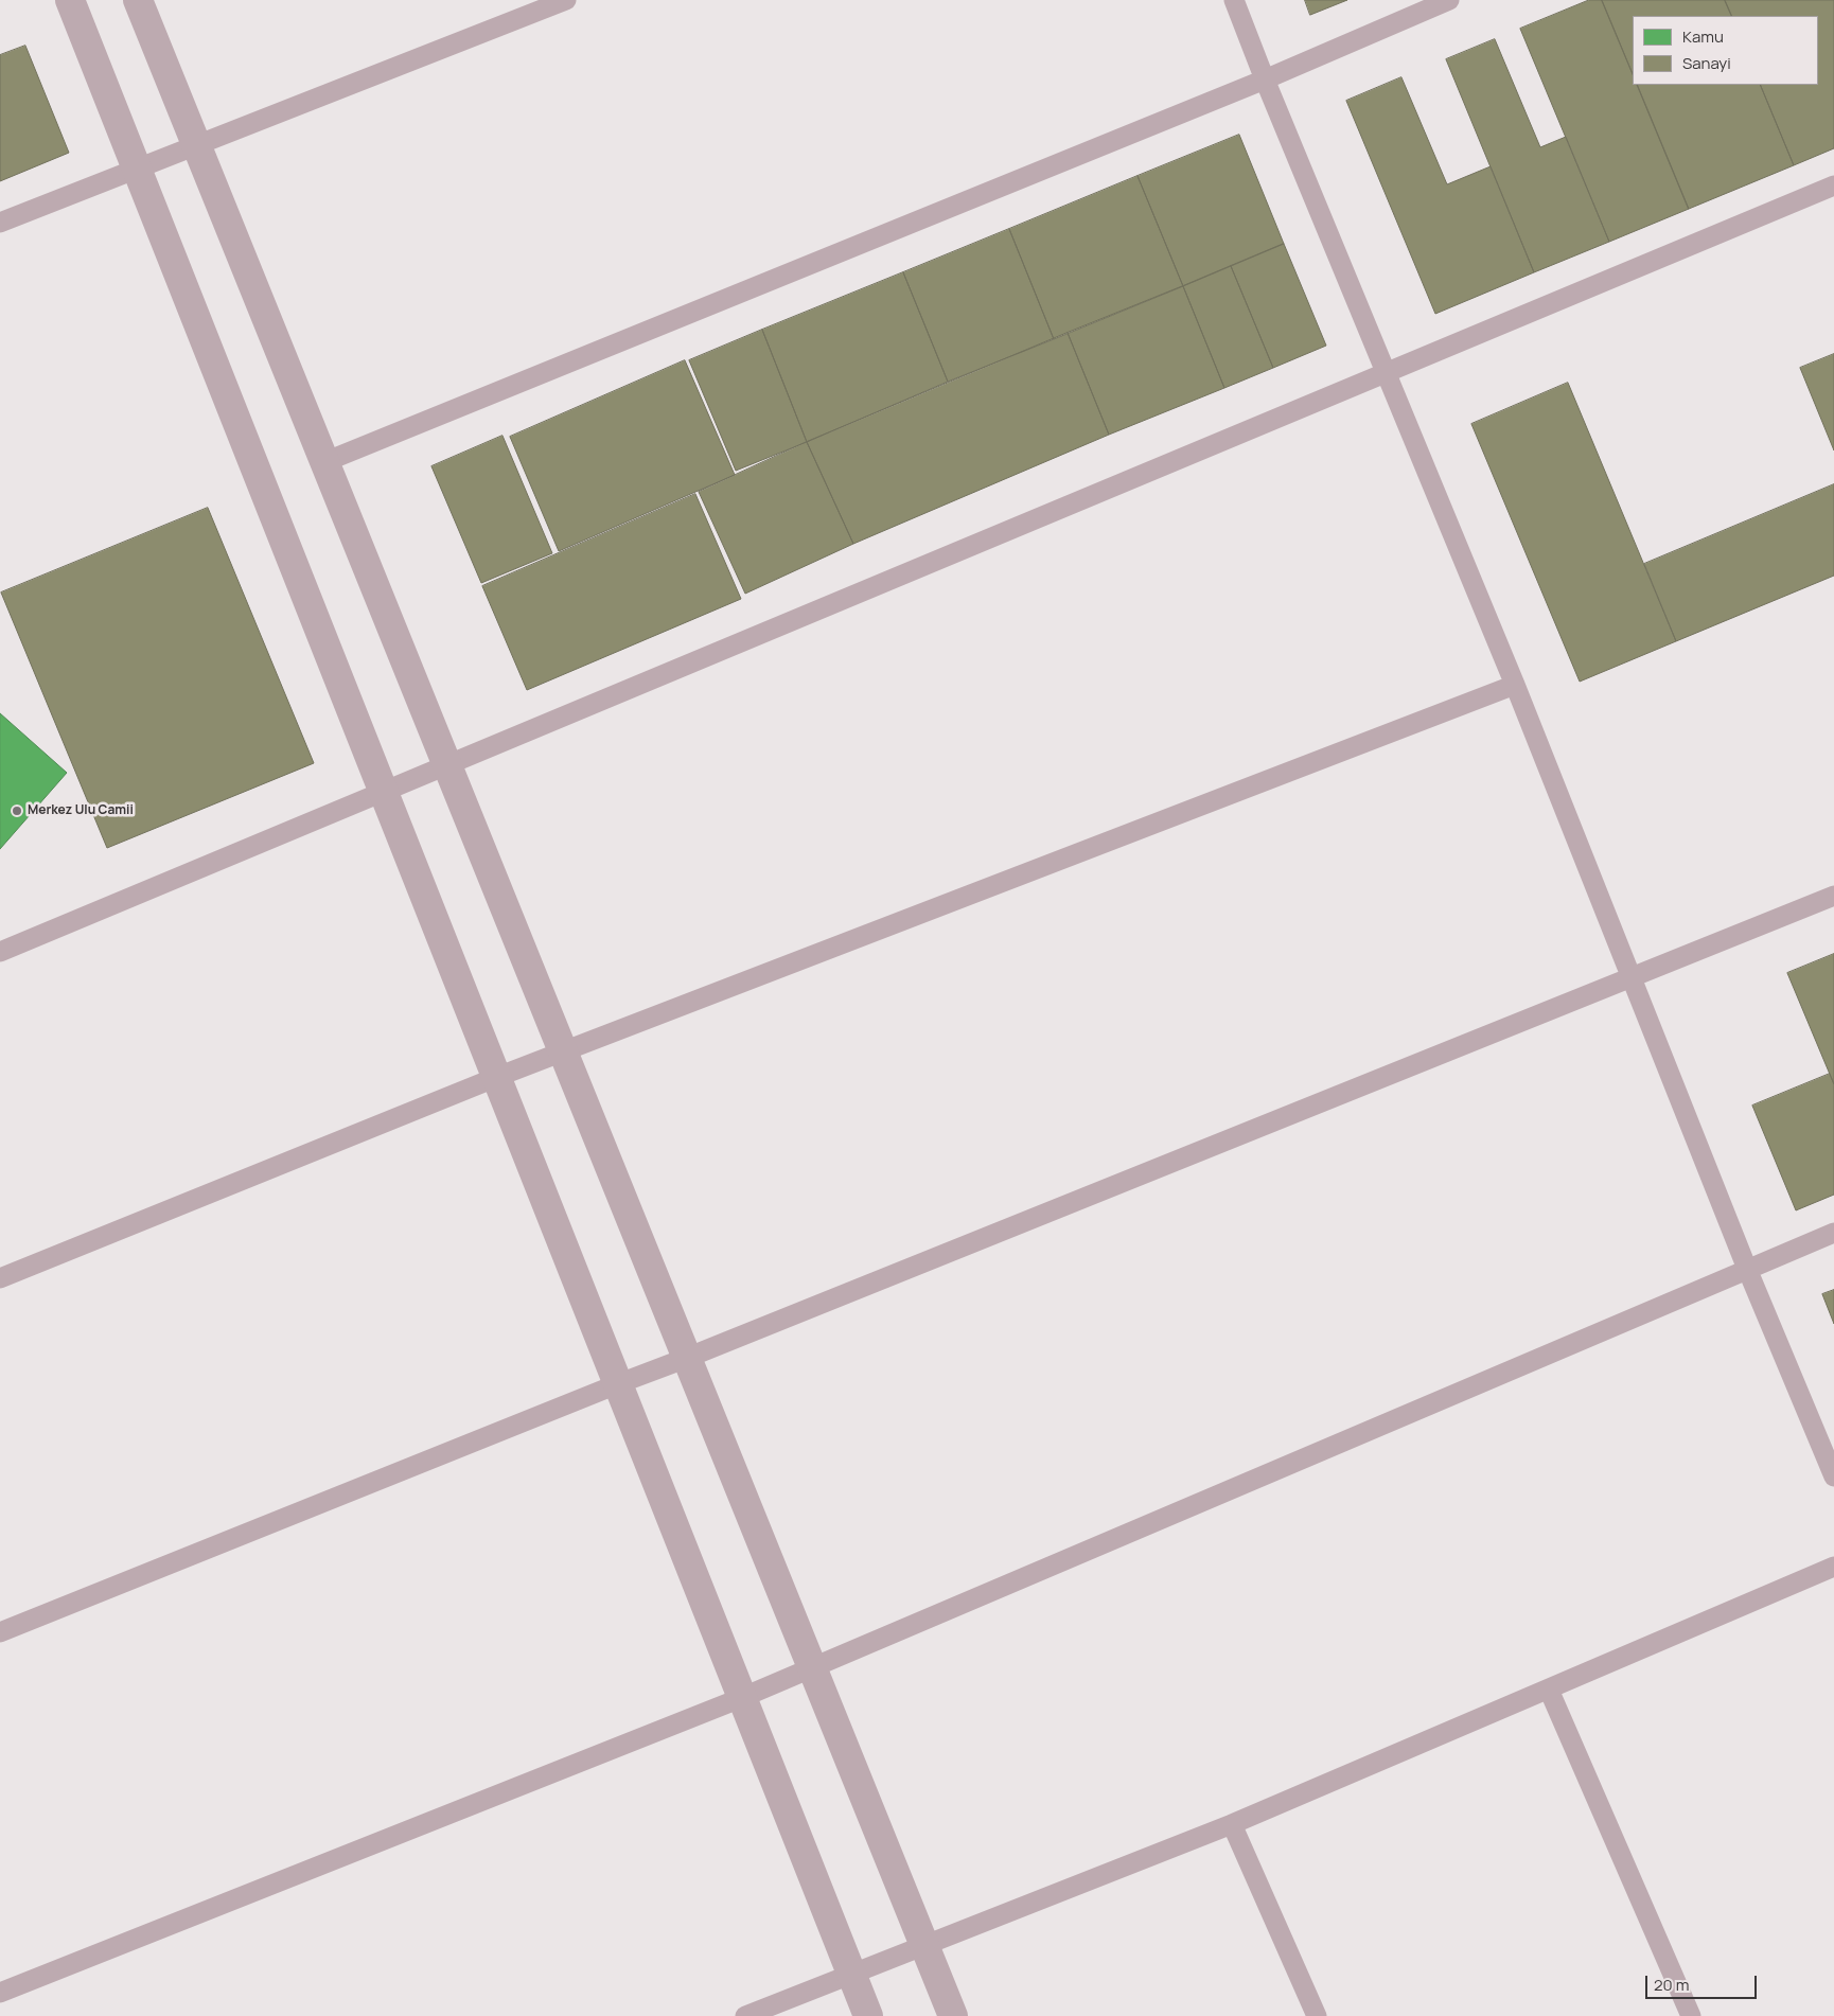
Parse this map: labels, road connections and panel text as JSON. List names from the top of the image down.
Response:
{
  "places": ["Merkez Ulu Camii"],
  "legend": ["Kamu", "Sanayi"],
  "scale_bar": "20 m"
}
